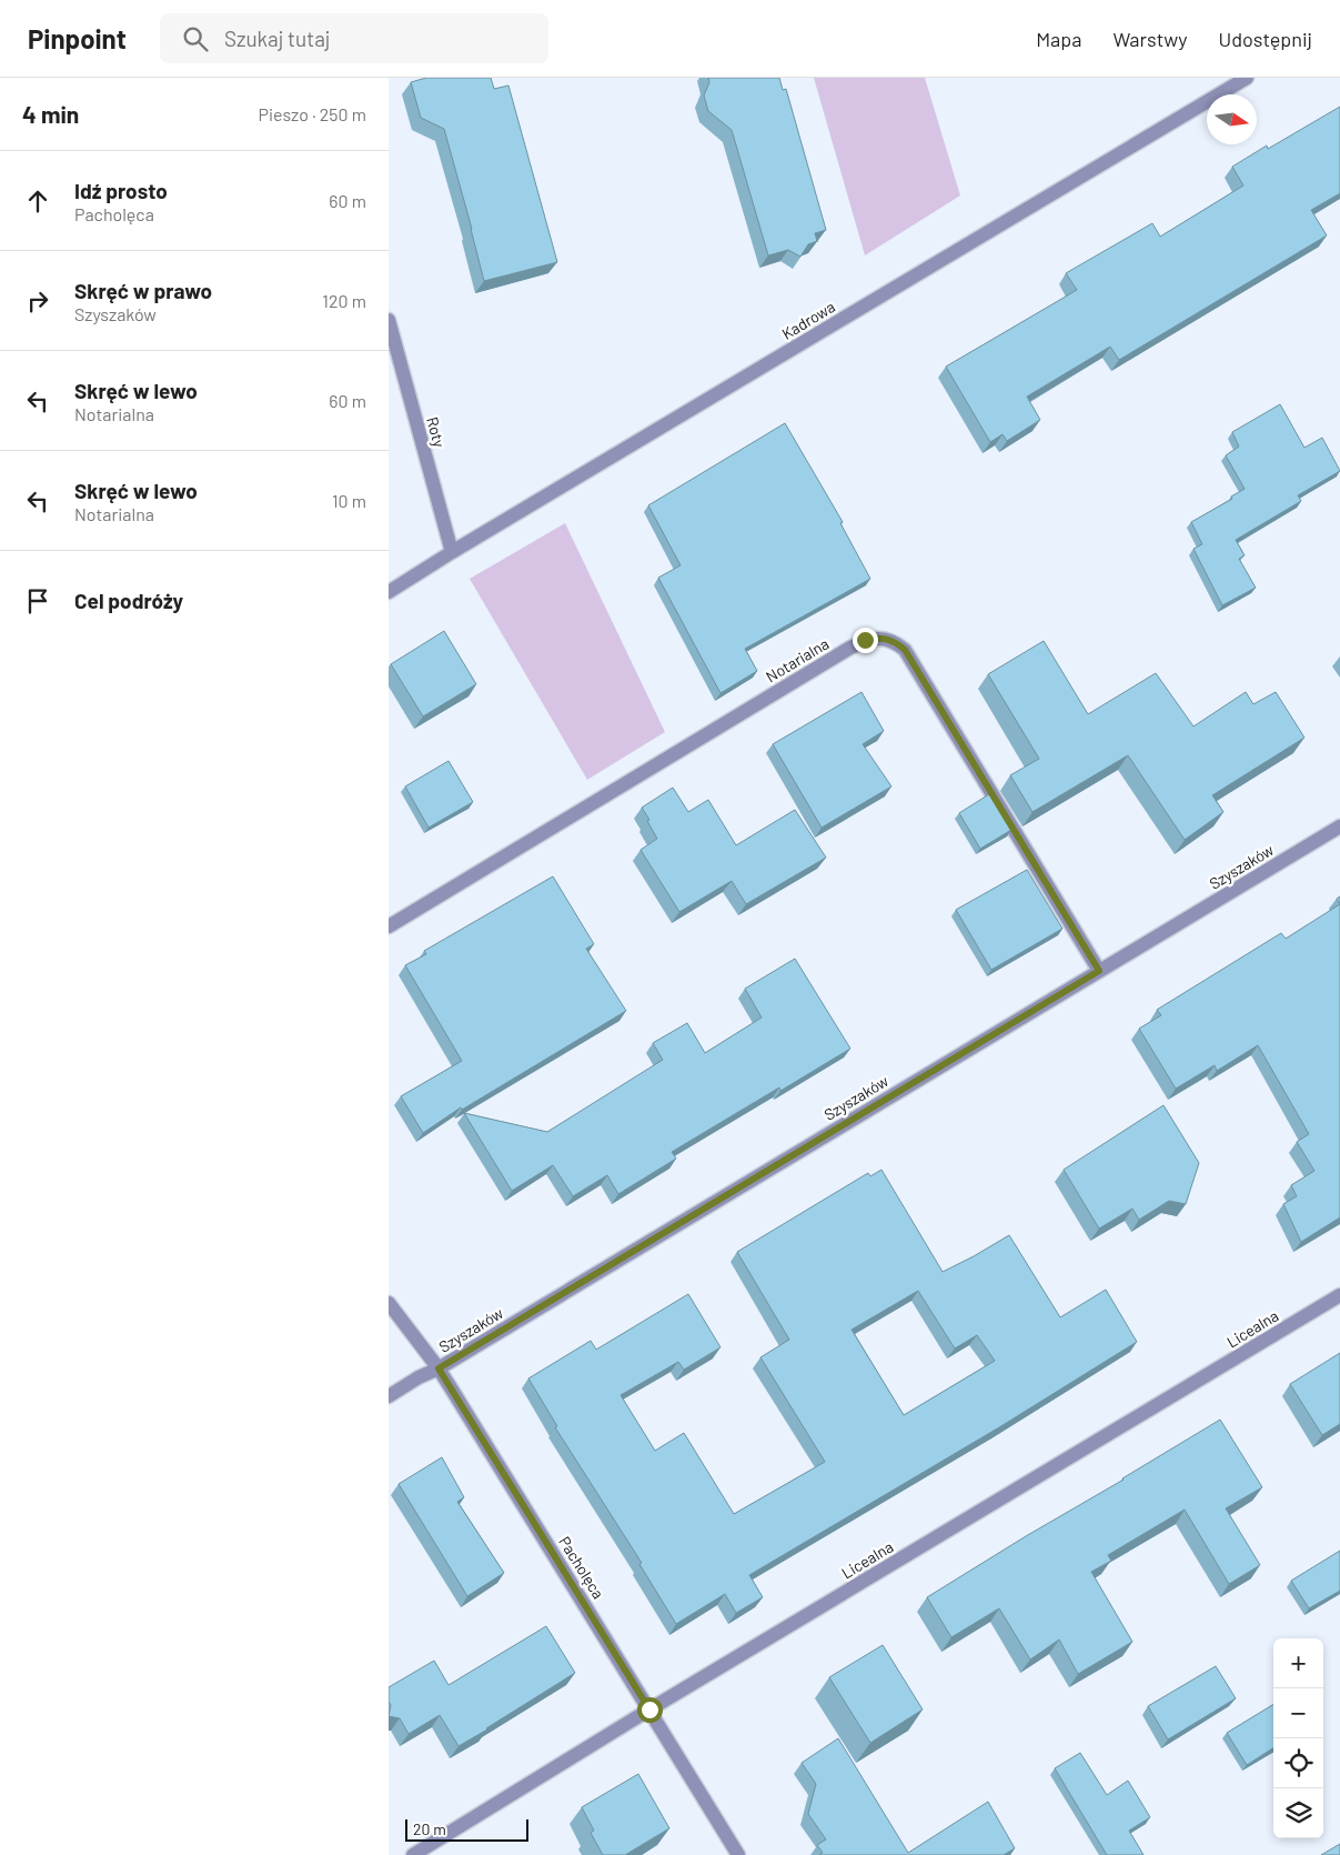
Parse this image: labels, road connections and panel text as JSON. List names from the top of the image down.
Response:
{
  "streets": {
    "street": [
      "Kadrowa",
      "Roty",
      "Notarialna",
      "Szyszaków",
      "Licealna",
      "Pacholęca"
    ]
  },
  "crossings": [
    ["Kadrowa", "Roty"],
    ["Notarialna", "Szyszaków"],
    ["Szyszaków", "Pacholęca"],
    ["Licealna", "Pacholęca"]
  ],
  "scale_bar": "20 m",
  "north": "right",
  "page": {
    "header": "Pinpoint",
    "search": "Szukaj tutaj",
    "nav": ["Mapa", "Warstwy", "Udostępnij"],
    "heading": ["4 min", "Pieszo · 250 m"],
    "list": [
      ["Idź prosto", "Pacholęca", "60 m"],
      ["Skręć w prawo", "Szyszaków", "120 m"],
      ["Skręć w lewo", "Notarialna", "60 m"],
      ["Skręć w lewo", "Notarialna", "10 m"],
      "Cel podróży"
    ],
    "map_buttons": ["+", "−"],
    "scale": "20 m"
  }
}
